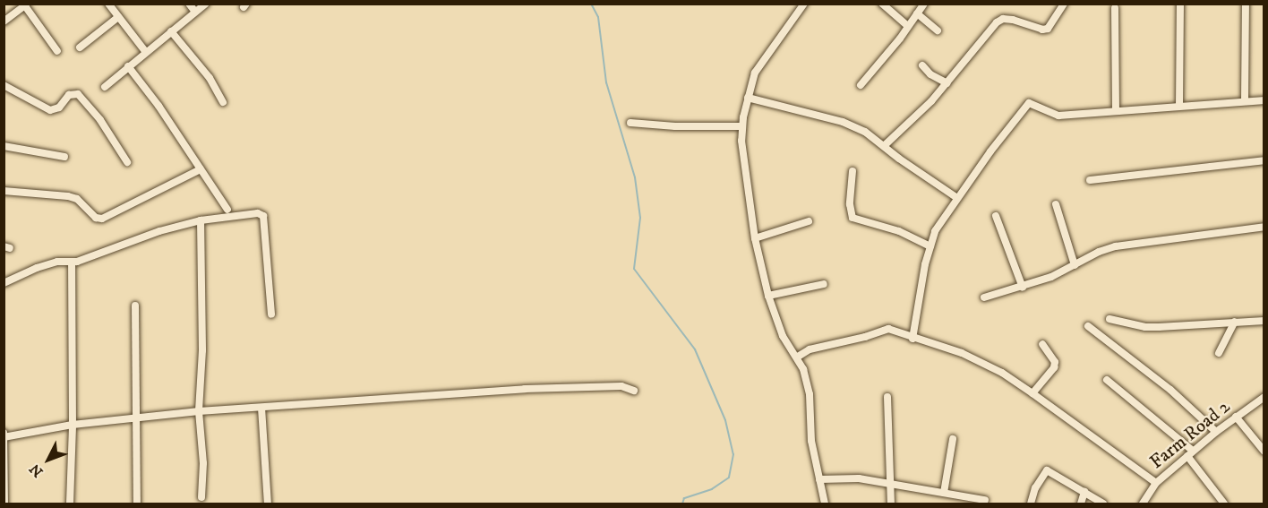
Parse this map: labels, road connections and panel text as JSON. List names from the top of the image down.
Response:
{
  "streets": {
    "street": ["Farm Road 2"]
  },
  "north": "bottom left"
}
